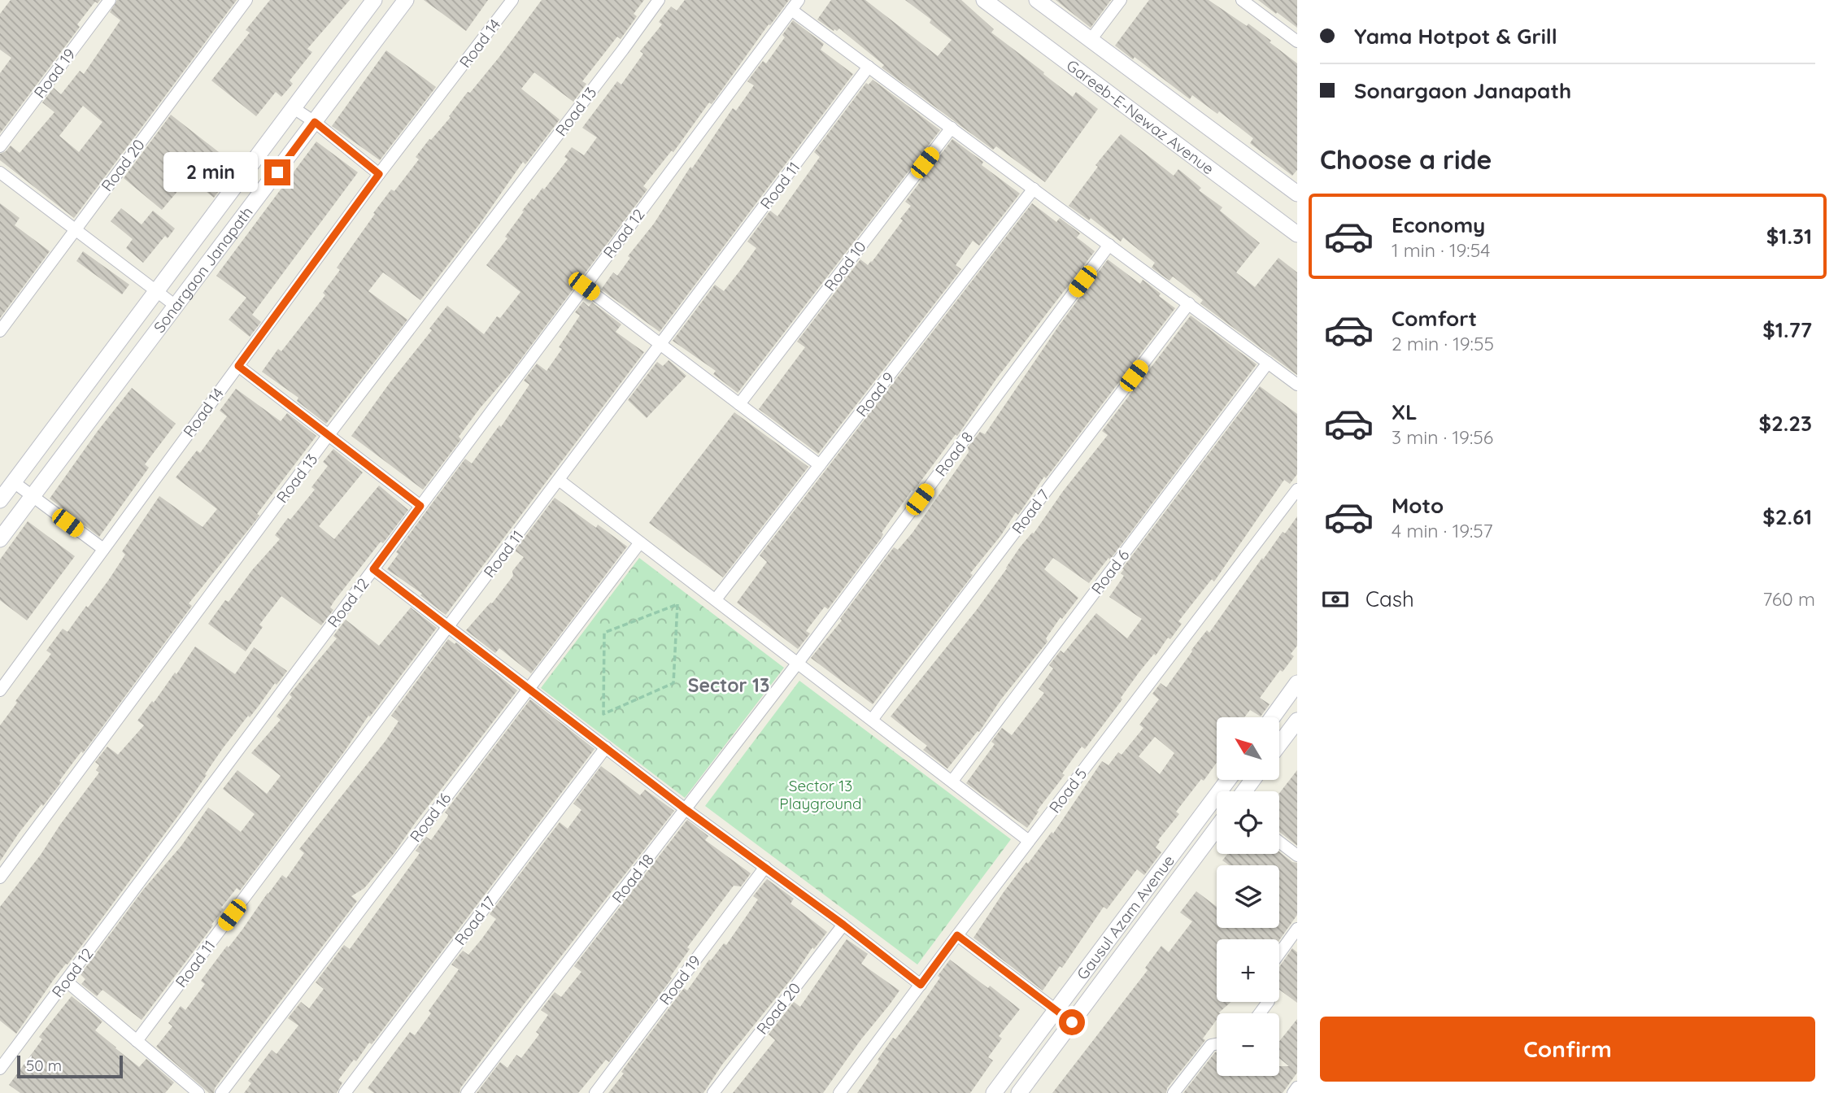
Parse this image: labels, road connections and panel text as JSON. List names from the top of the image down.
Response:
{
  "streets": {
    "street": [
      "Road 14",
      "Road 19",
      "Road 13",
      "Gareeb-E-Newaz Avenue",
      "Road 20",
      "Road 11",
      "Road 12",
      "Road 10",
      "Sonargaon Janapath",
      "Road 9",
      "Road 8",
      "Road 7",
      "Road 6",
      "Road 5",
      "Road 16",
      "Road 18",
      "Gausul Azam Avenue",
      "Road 17"
    ]
  },
  "crossings": [
    ["Road 8", "Road 18"]
  ],
  "districts": ["Sector 13"],
  "parks": ["Sector 13 Playground"],
  "scale_bar": "50 m",
  "north": "top left",
  "page": {
    "banner": ["Yama Hotpot & Grill", "Sonargaon Janapath"],
    "heading": "Choose a ride",
    "bubble": "2 min",
    "list": [
      {
        "name": "Economy",
        "note": "1 min · 19:54",
        "value": "$1.31"
      },
      {
        "name": "Comfort",
        "note": "2 min · 19:55",
        "value": "$1.77"
      },
      {
        "name": "XL",
        "note": "3 min · 19:56",
        "value": "$2.23"
      },
      {
        "name": "Moto",
        "note": "4 min · 19:57",
        "value": "$2.61"
      }
    ],
    "pay": ["Cash", "760 m"],
    "map_buttons": ["+", "−"],
    "buttons": "Confirm",
    "scale": "50 m"
  }
}
